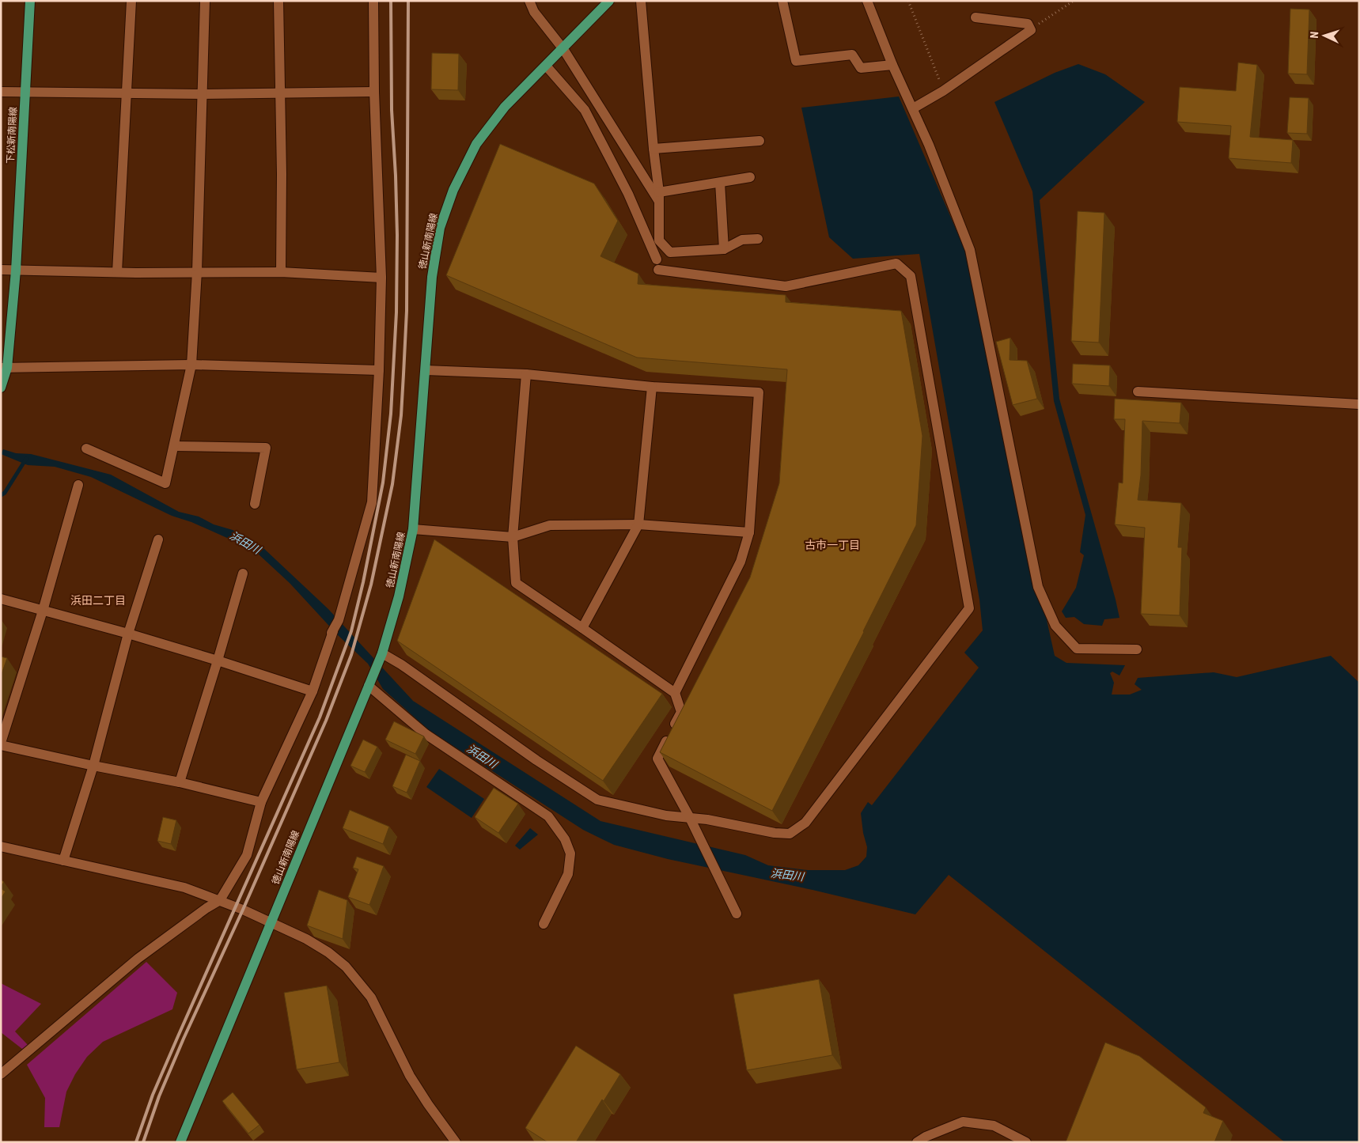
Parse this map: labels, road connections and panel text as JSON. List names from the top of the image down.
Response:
{
  "streets": {
    "main road": ["下松新南陽線", "徳山新南陽線"]
  },
  "districts": ["古市一丁目", "浜田二丁目"],
  "water": ["浜田川"],
  "north": "left"
}
